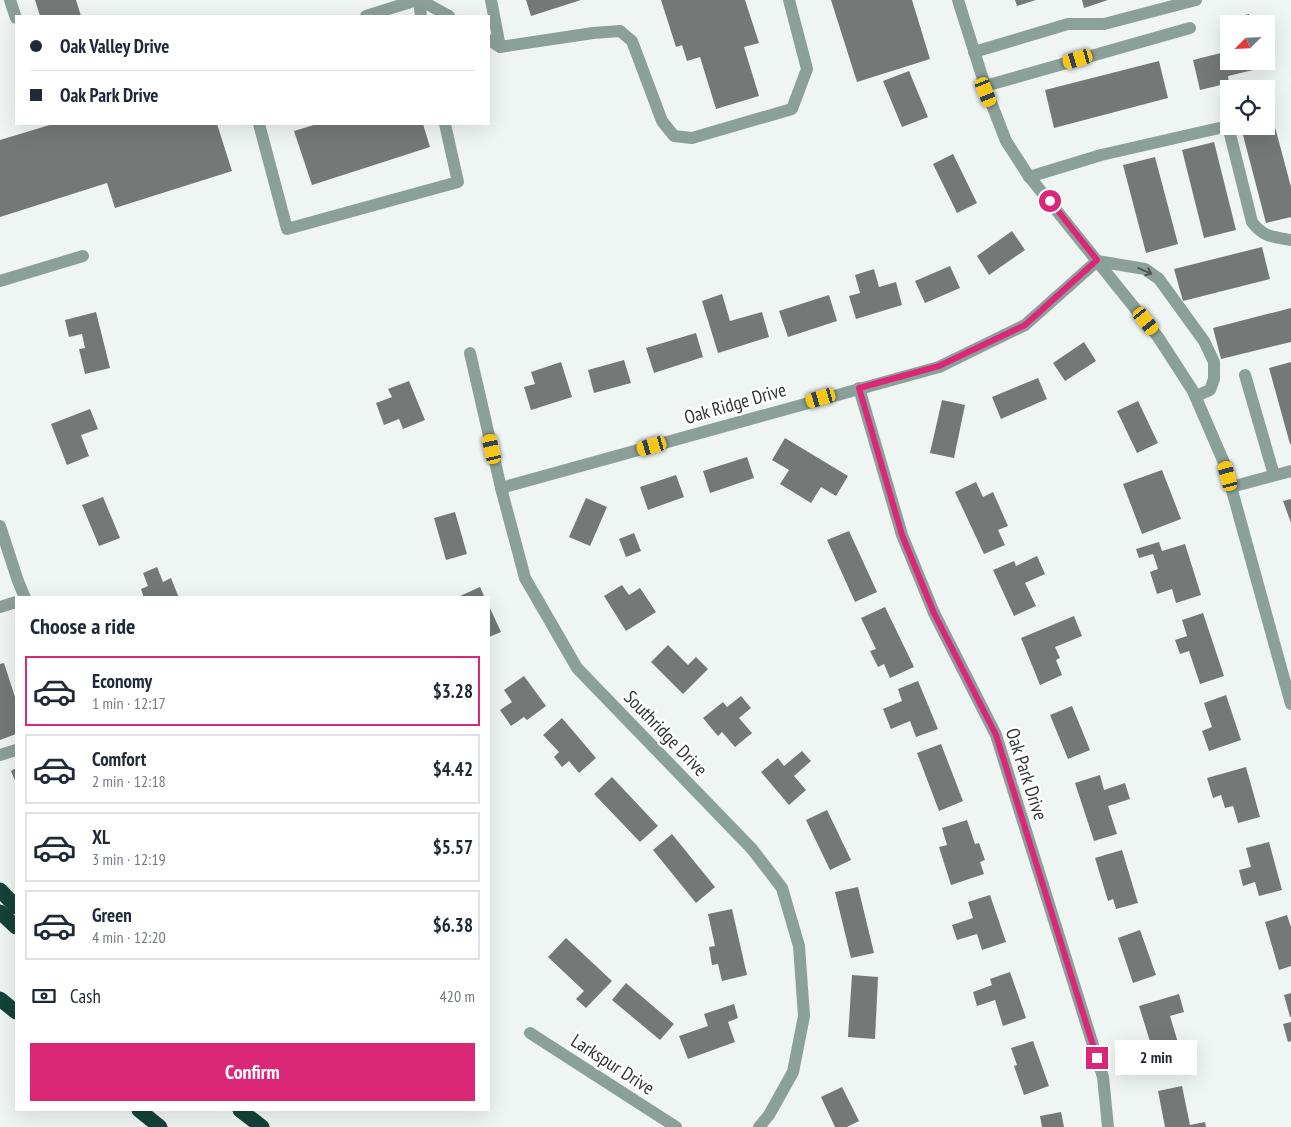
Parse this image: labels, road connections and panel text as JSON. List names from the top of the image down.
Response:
{
  "streets": {
    "street": [
      "Oak Ridge Drive",
      "Southridge Drive",
      "Oak Park Drive",
      "Larkspur Drive"
    ]
  },
  "crossings": [
    ["Oak Ridge Drive", "Southridge Drive"],
    ["Oak Ridge Drive", "Oak Park Drive"]
  ],
  "north": "bottom left",
  "page": {
    "banner": ["Oak Valley Drive", "Oak Park Drive"],
    "heading": "Choose a ride",
    "list": [
      {
        "name": "Economy",
        "note": "1 min · 12:17",
        "value": "$3.28"
      },
      {
        "name": "Comfort",
        "note": "2 min · 12:18",
        "value": "$4.42"
      },
      {
        "name": "XL",
        "note": "3 min · 12:19",
        "value": "$5.57"
      },
      {
        "name": "Green",
        "note": "4 min · 12:20",
        "value": "$6.38"
      }
    ],
    "pay": ["Cash", "420 m"],
    "buttons": "Confirm",
    "bubble": "2 min"
  }
}
